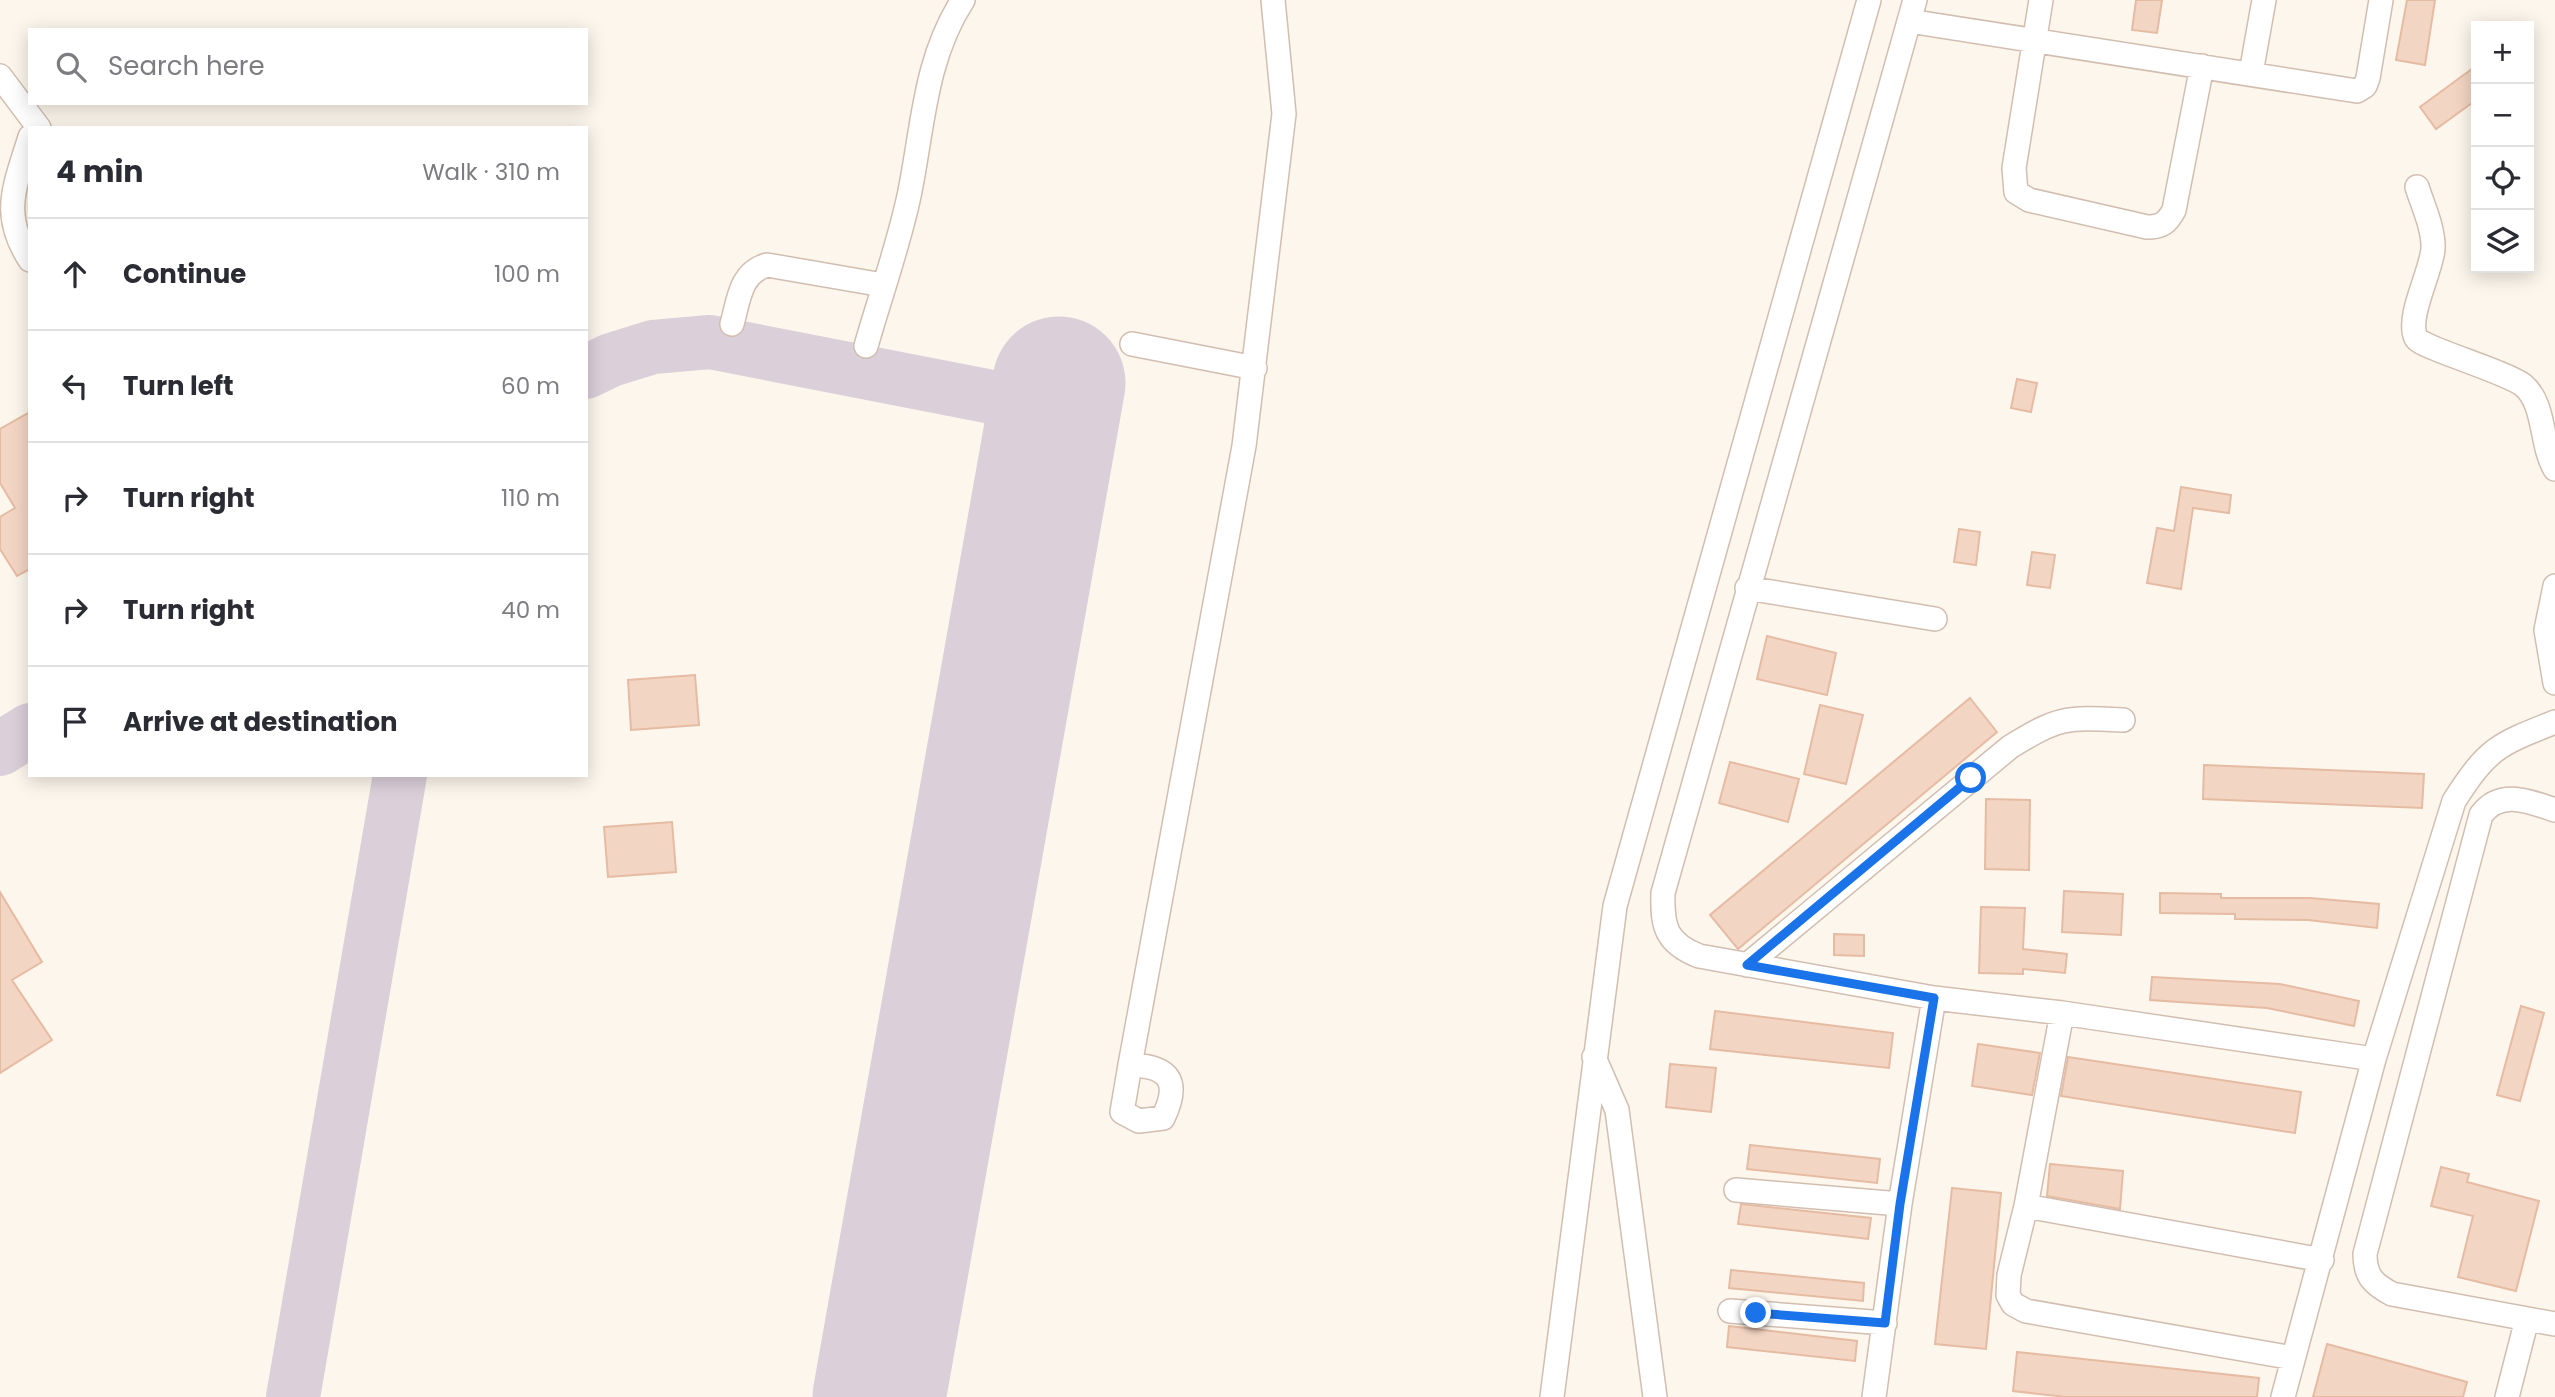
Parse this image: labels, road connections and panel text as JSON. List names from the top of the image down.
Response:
{
  "page": {
    "map_buttons": ["+", "−"],
    "search": "Search here",
    "heading": ["4 min", "Walk · 310 m"],
    "list": [
      ["Continue", "100 m"],
      ["Turn left", "60 m"],
      ["Turn right", "110 m"],
      ["Turn right", "40 m"],
      "Arrive at destination"
    ]
  }
}
